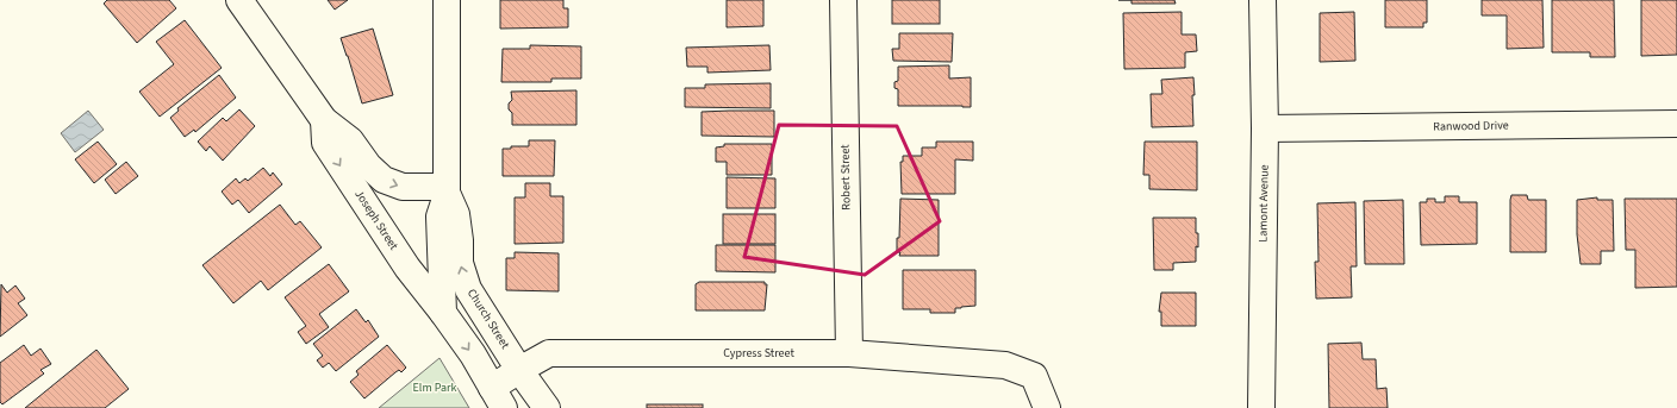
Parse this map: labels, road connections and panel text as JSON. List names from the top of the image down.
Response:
{
  "streets": {
    "street": [
      "Ranwood Drive",
      "Robert Street",
      "Lamont Avenue",
      "Joseph Street",
      "Church Street",
      "Cypress Street"
    ]
  },
  "crossings": [
    ["Ranwood Drive", "Lamont Avenue"],
    ["Robert Street", "Cypress Street"],
    ["Joseph Street", "Church Street"],
    ["Church Street", "Cypress Street"]
  ],
  "one_way": ["Joseph Street"],
  "parks": ["Elm Park"]
}
